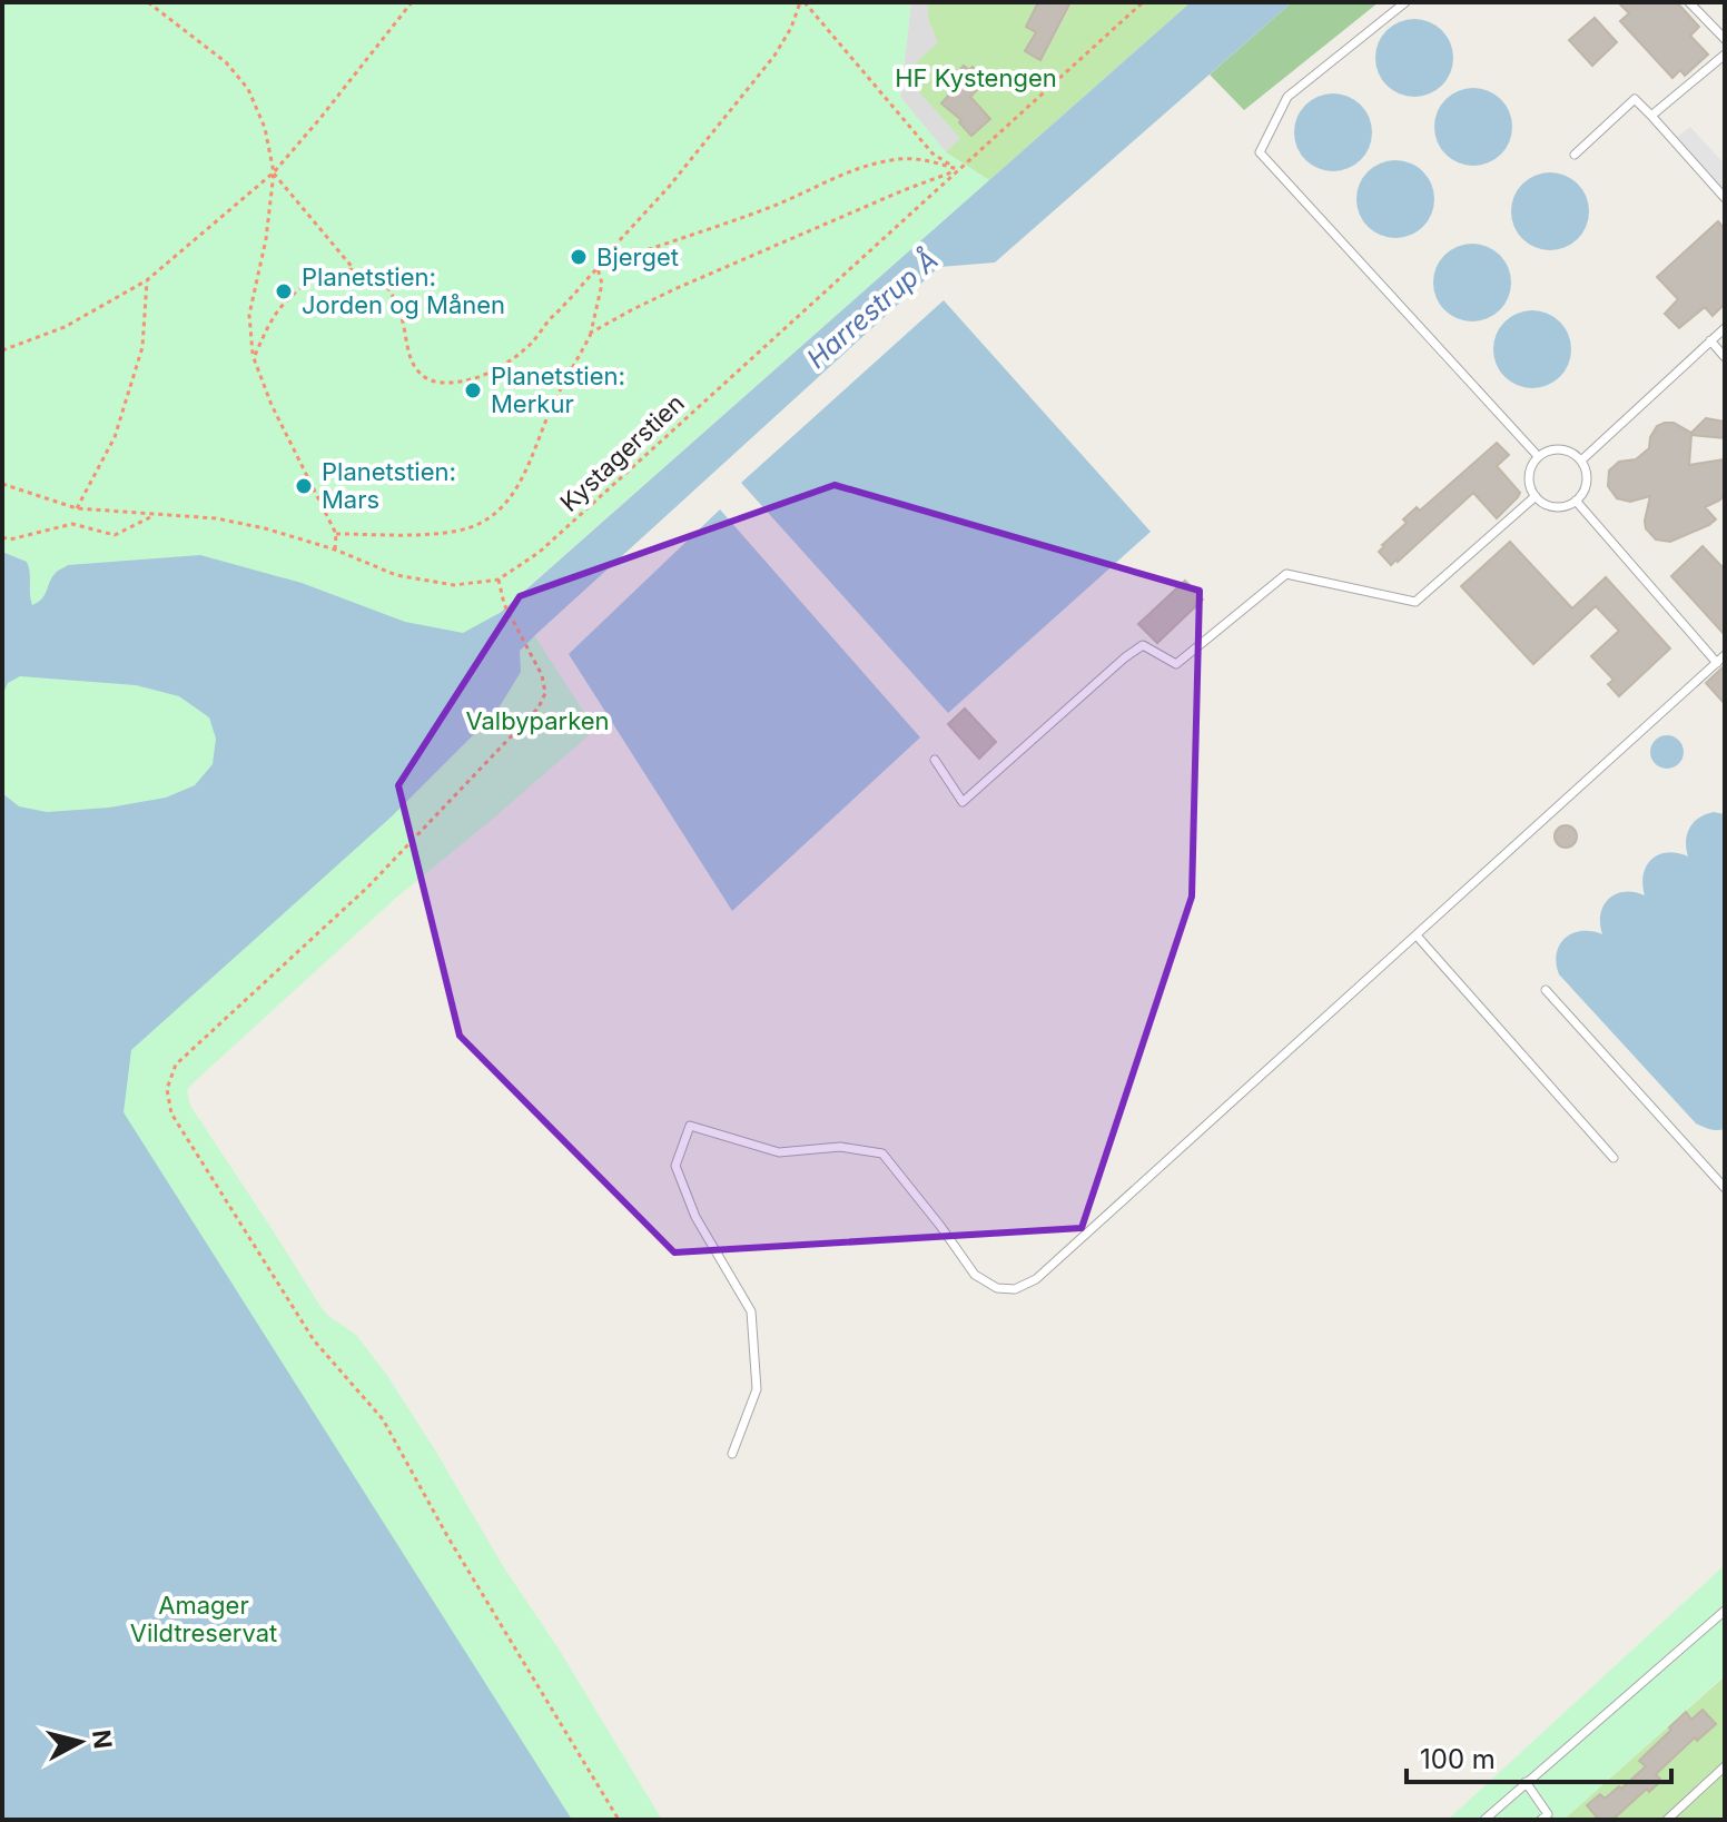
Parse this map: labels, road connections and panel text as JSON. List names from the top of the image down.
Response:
{
  "streets": {
    "path": ["Kystagerstien"]
  },
  "water": ["Harrestrup Å"],
  "parks": ["HF Kystengen", "Valbyparken", "Amager Vildtreservat"],
  "places": [
    "Bjerget",
    "Planetstien: Jorden og Månen",
    "Planetstien: Merkur",
    "Planetstien: Mars"
  ],
  "scale_bar": "100 m",
  "north": "right"
}
